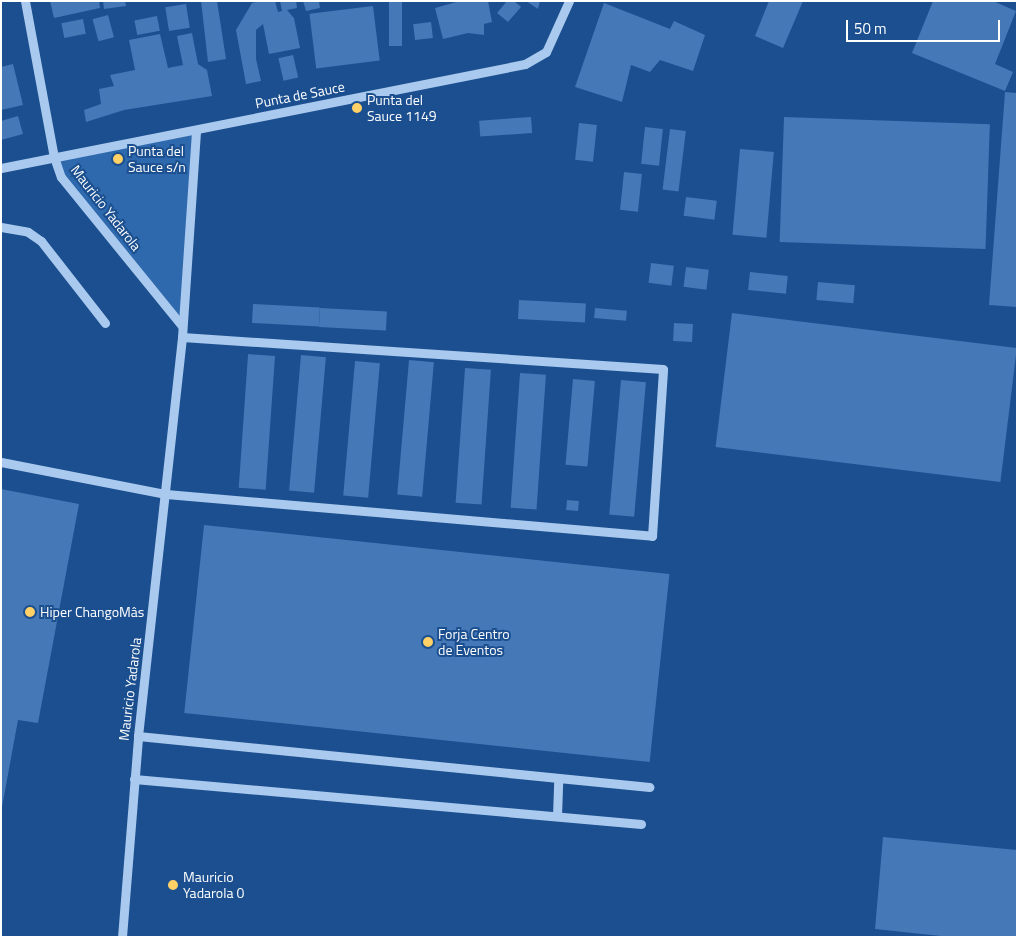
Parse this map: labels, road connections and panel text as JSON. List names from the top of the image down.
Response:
{
  "streets": {
    "street": ["Punta de Sauce", "Mauricio Yadarola"]
  },
  "crossings": [
    ["Punta de Sauce", "Mauricio Yadarola"]
  ],
  "places": [
    "Punta del Sauce 1149",
    "Punta del Sauce s/n",
    "Hiper ChangoMâs",
    "Forja Centro de Eventos",
    "Mauricio Yadarola 0"
  ],
  "scale_bar": "50 m"
}
